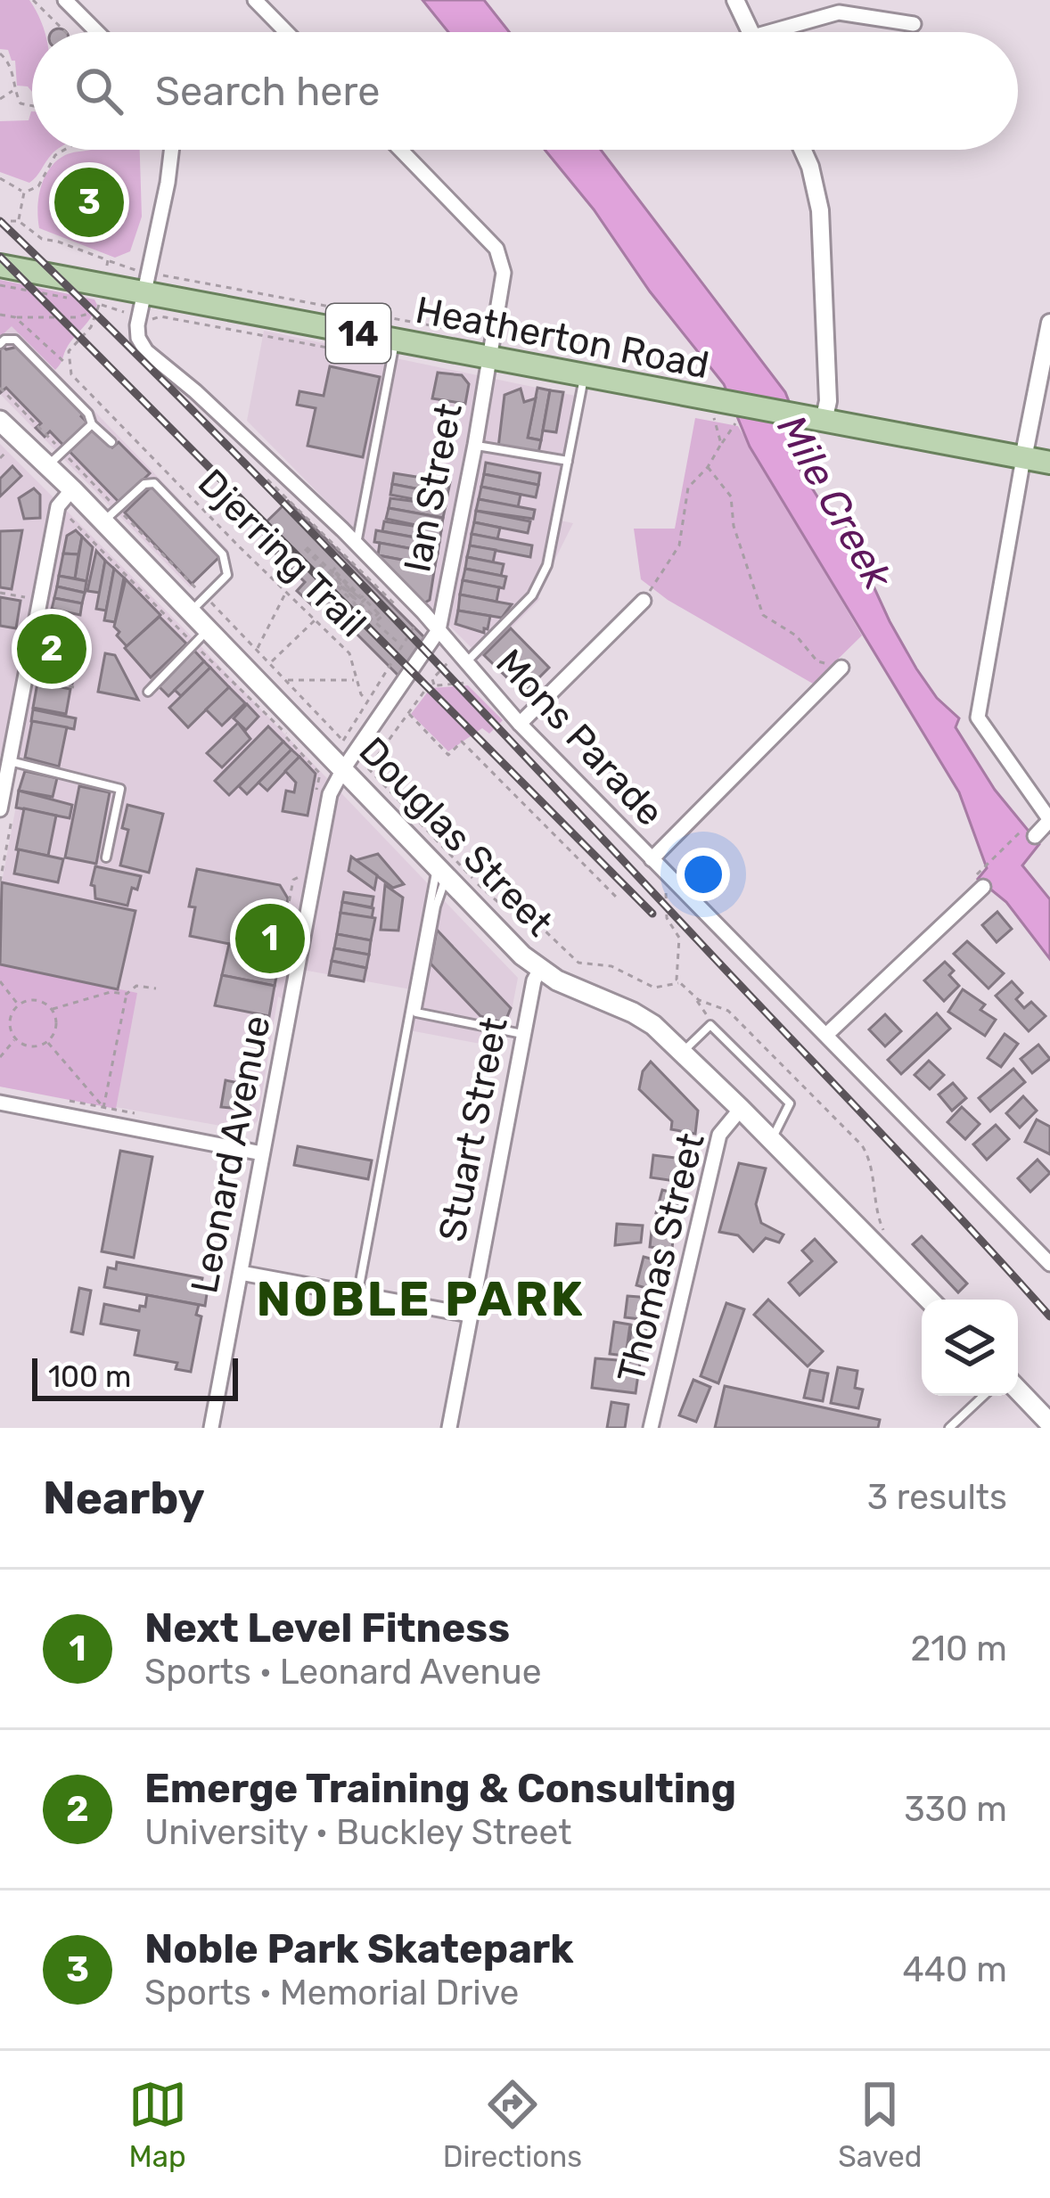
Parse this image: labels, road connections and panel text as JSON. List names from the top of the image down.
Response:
{
  "streets": {
    "main road": ["14", "Heatherton Road", "Douglas Street"],
    "street": [
      "Ian Street",
      "Mons Parade",
      "Stuart Street",
      "Leonard Avenue",
      "Thomas Street"
    ],
    "path": ["Djerring Trail"]
  },
  "crossings": [
    ["Heatherton Road", "Ian Street"],
    ["Heatherton Road", "Mons Parade"],
    ["Ian Street", "Mons Parade"],
    ["Ian Street", "Leonard Avenue"],
    ["Mons Parade", "Leonard Avenue"],
    ["Douglas Street", "Stuart Street"],
    ["Douglas Street", "Leonard Avenue"],
    ["Douglas Street", "Thomas Street"]
  ],
  "districts": ["NOBLE PARK"],
  "water": ["Mile Creek"],
  "scale_bar": "100 m",
  "page": {
    "search": "Search here",
    "pins": ["3", "2", "1"],
    "scale": "100 m",
    "heading": ["Nearby", "3 results"],
    "list": [
      {
        "mark": "1",
        "name": "Next Level Fitness",
        "note": "Sports · Leonard Avenue",
        "value": "210 m"
      },
      {
        "mark": "2",
        "name": "Emerge Training & Consulting",
        "note": "University · Buckley Street",
        "value": "330 m"
      },
      {
        "mark": "3",
        "name": "Noble Park Skatepark",
        "note": "Sports · Memorial Drive",
        "value": "440 m"
      }
    ],
    "nav": ["Map", "Directions", "Saved"]
  }
}
